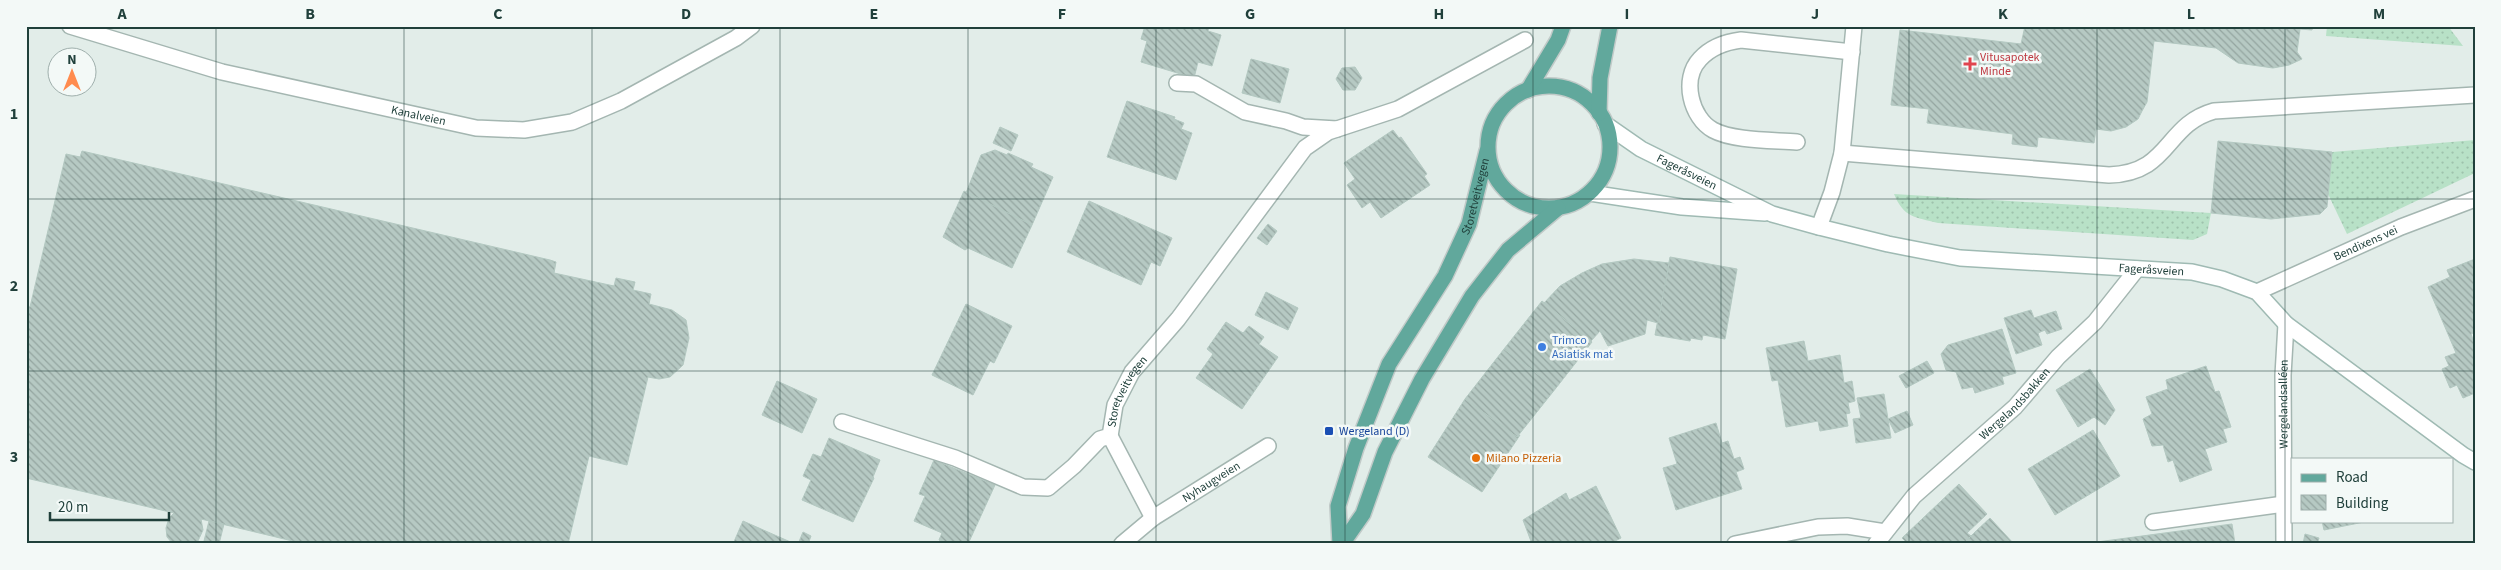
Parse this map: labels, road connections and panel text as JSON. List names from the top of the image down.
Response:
{
  "streets": {
    "main road": ["Storetveitvegen"],
    "street": [
      "Kanalveien",
      "Fageråsveien",
      "Bendixens vei",
      "Wergelandsbakken",
      "Wergelandsalléen",
      "Nyhaugveien"
    ]
  },
  "crossings": [
    ["Fageråsveien", "Storetveitvegen"],
    ["Fageråsveien", "Bendixens vei"],
    ["Fageråsveien", "Wergelandsbakken"],
    ["Fageråsveien", "Wergelandsalléen"]
  ],
  "places": {
    "health": ["Vitusapotek Minde"],
    "other": ["Trimco Asiatisk mat", "Milano Pizzeria"],
    "transit": ["Wergeland (D)"]
  },
  "legend": ["Road", "Building"],
  "scale_bar": "20 m",
  "north": "top",
  "grid": {
    "columns": [
      "A",
      "B",
      "C",
      "D",
      "E",
      "F",
      "G",
      "H",
      "I",
      "J",
      "K",
      "L",
      "M"
    ],
    "rows": ["1", "2", "3"]
  }
}
